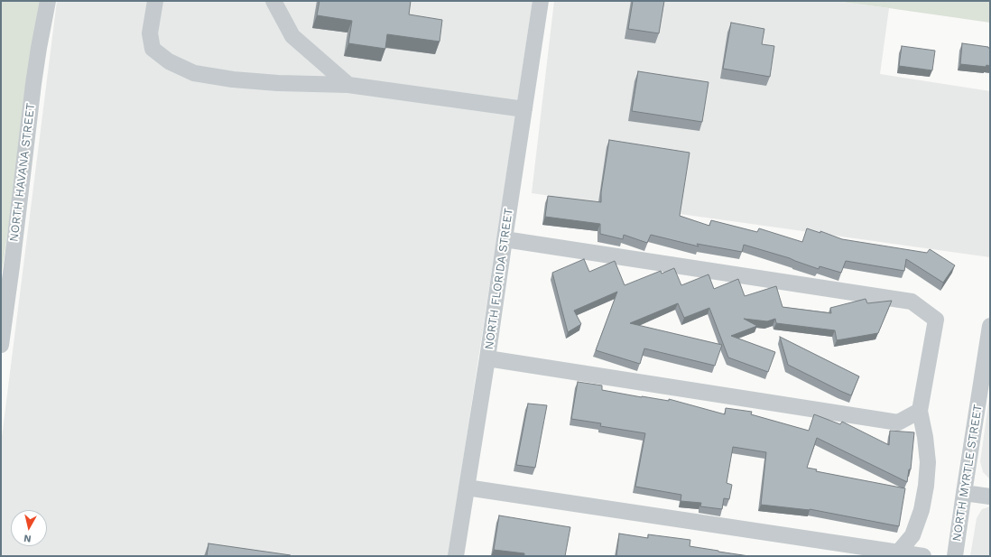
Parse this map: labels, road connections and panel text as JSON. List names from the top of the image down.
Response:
{
  "streets": {
    "street": ["NORTH HAVANA STREET", "NORTH FLORIDA STREET", "NORTH MYRTLE STREET"]
  },
  "north": "bottom"
}
